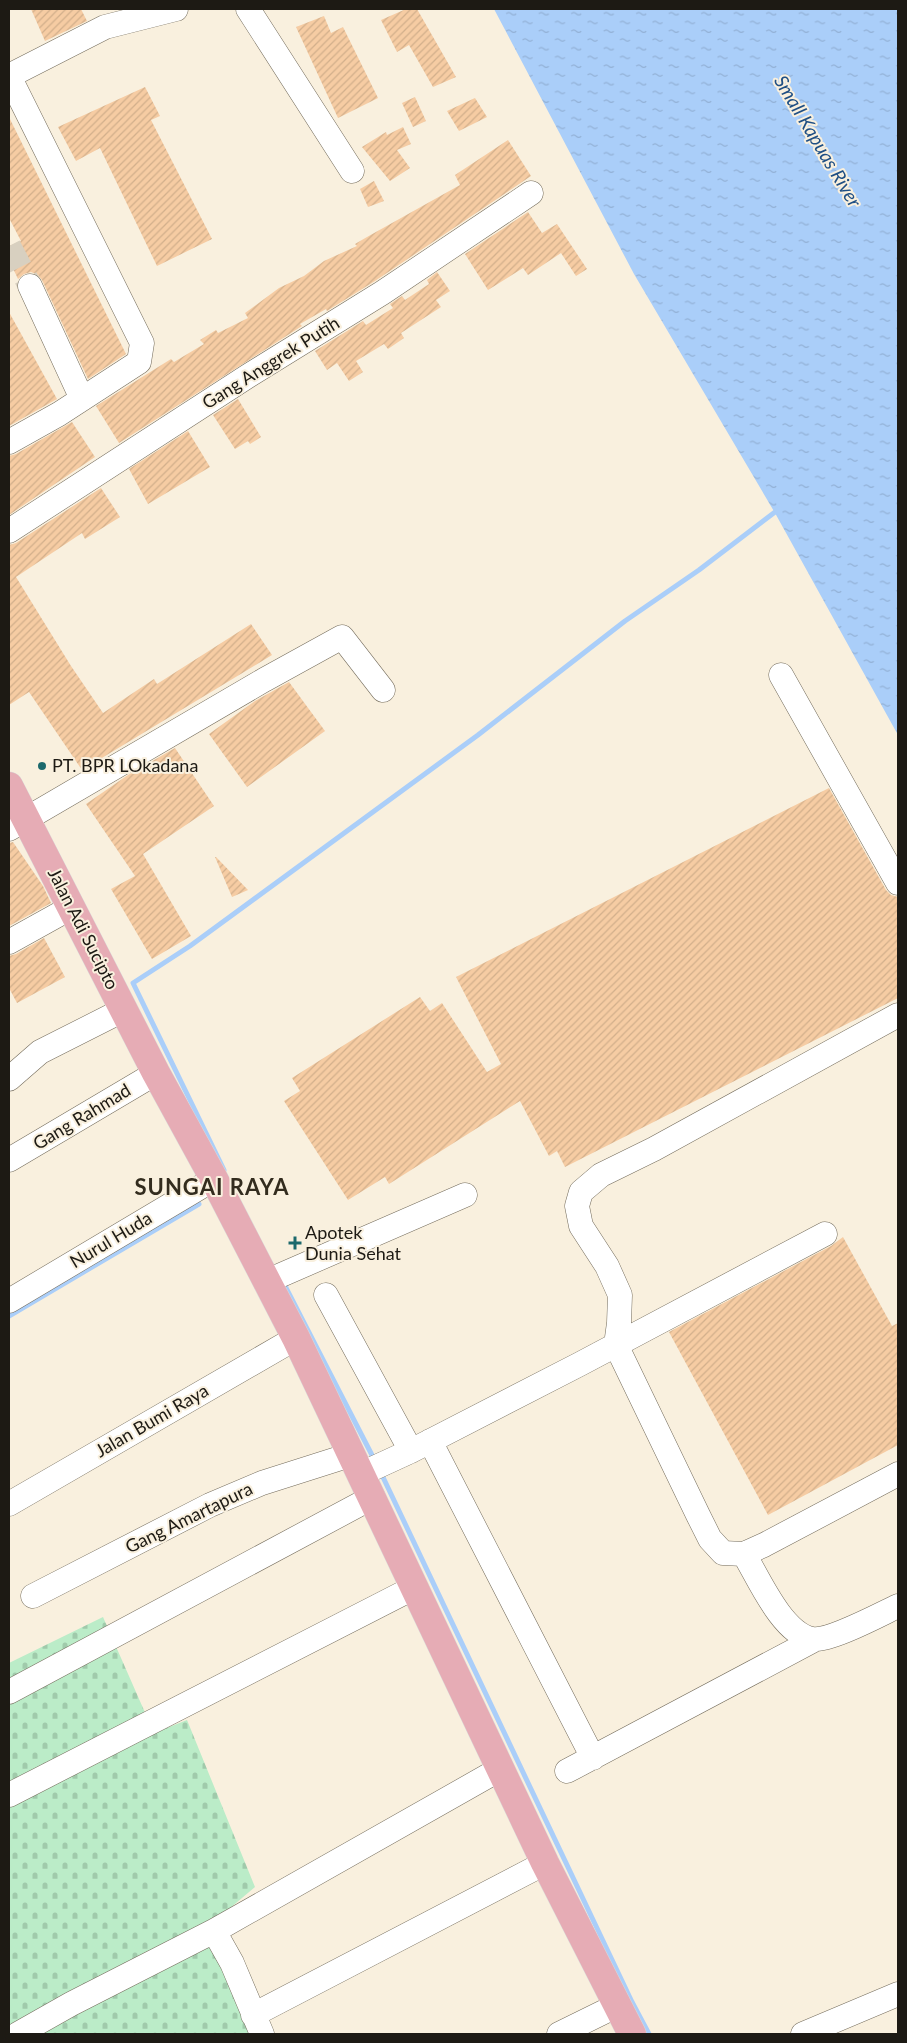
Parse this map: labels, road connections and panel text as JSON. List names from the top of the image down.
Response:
{
  "streets": {
    "main road": ["Jalan Adi Sucipto"],
    "street": [
      "Gang Anggrek Putih",
      "Gang Rahmad",
      "Nurul Huda",
      "Jalan Bumi Raya",
      "Gang Amartapura"
    ]
  },
  "crossings": [
    ["Jalan Adi Sucipto", "Gang Rahmad"],
    ["Jalan Adi Sucipto", "Nurul Huda"],
    ["Jalan Adi Sucipto", "Jalan Bumi Raya"],
    ["Jalan Adi Sucipto", "Gang Amartapura"]
  ],
  "districts": ["SUNGAI RAYA"],
  "water": ["Small Kapuas River"],
  "places": {
    "other": ["PT. BPR LOkadana"],
    "health": ["Apotek Dunia Sehat"]
  }
}
